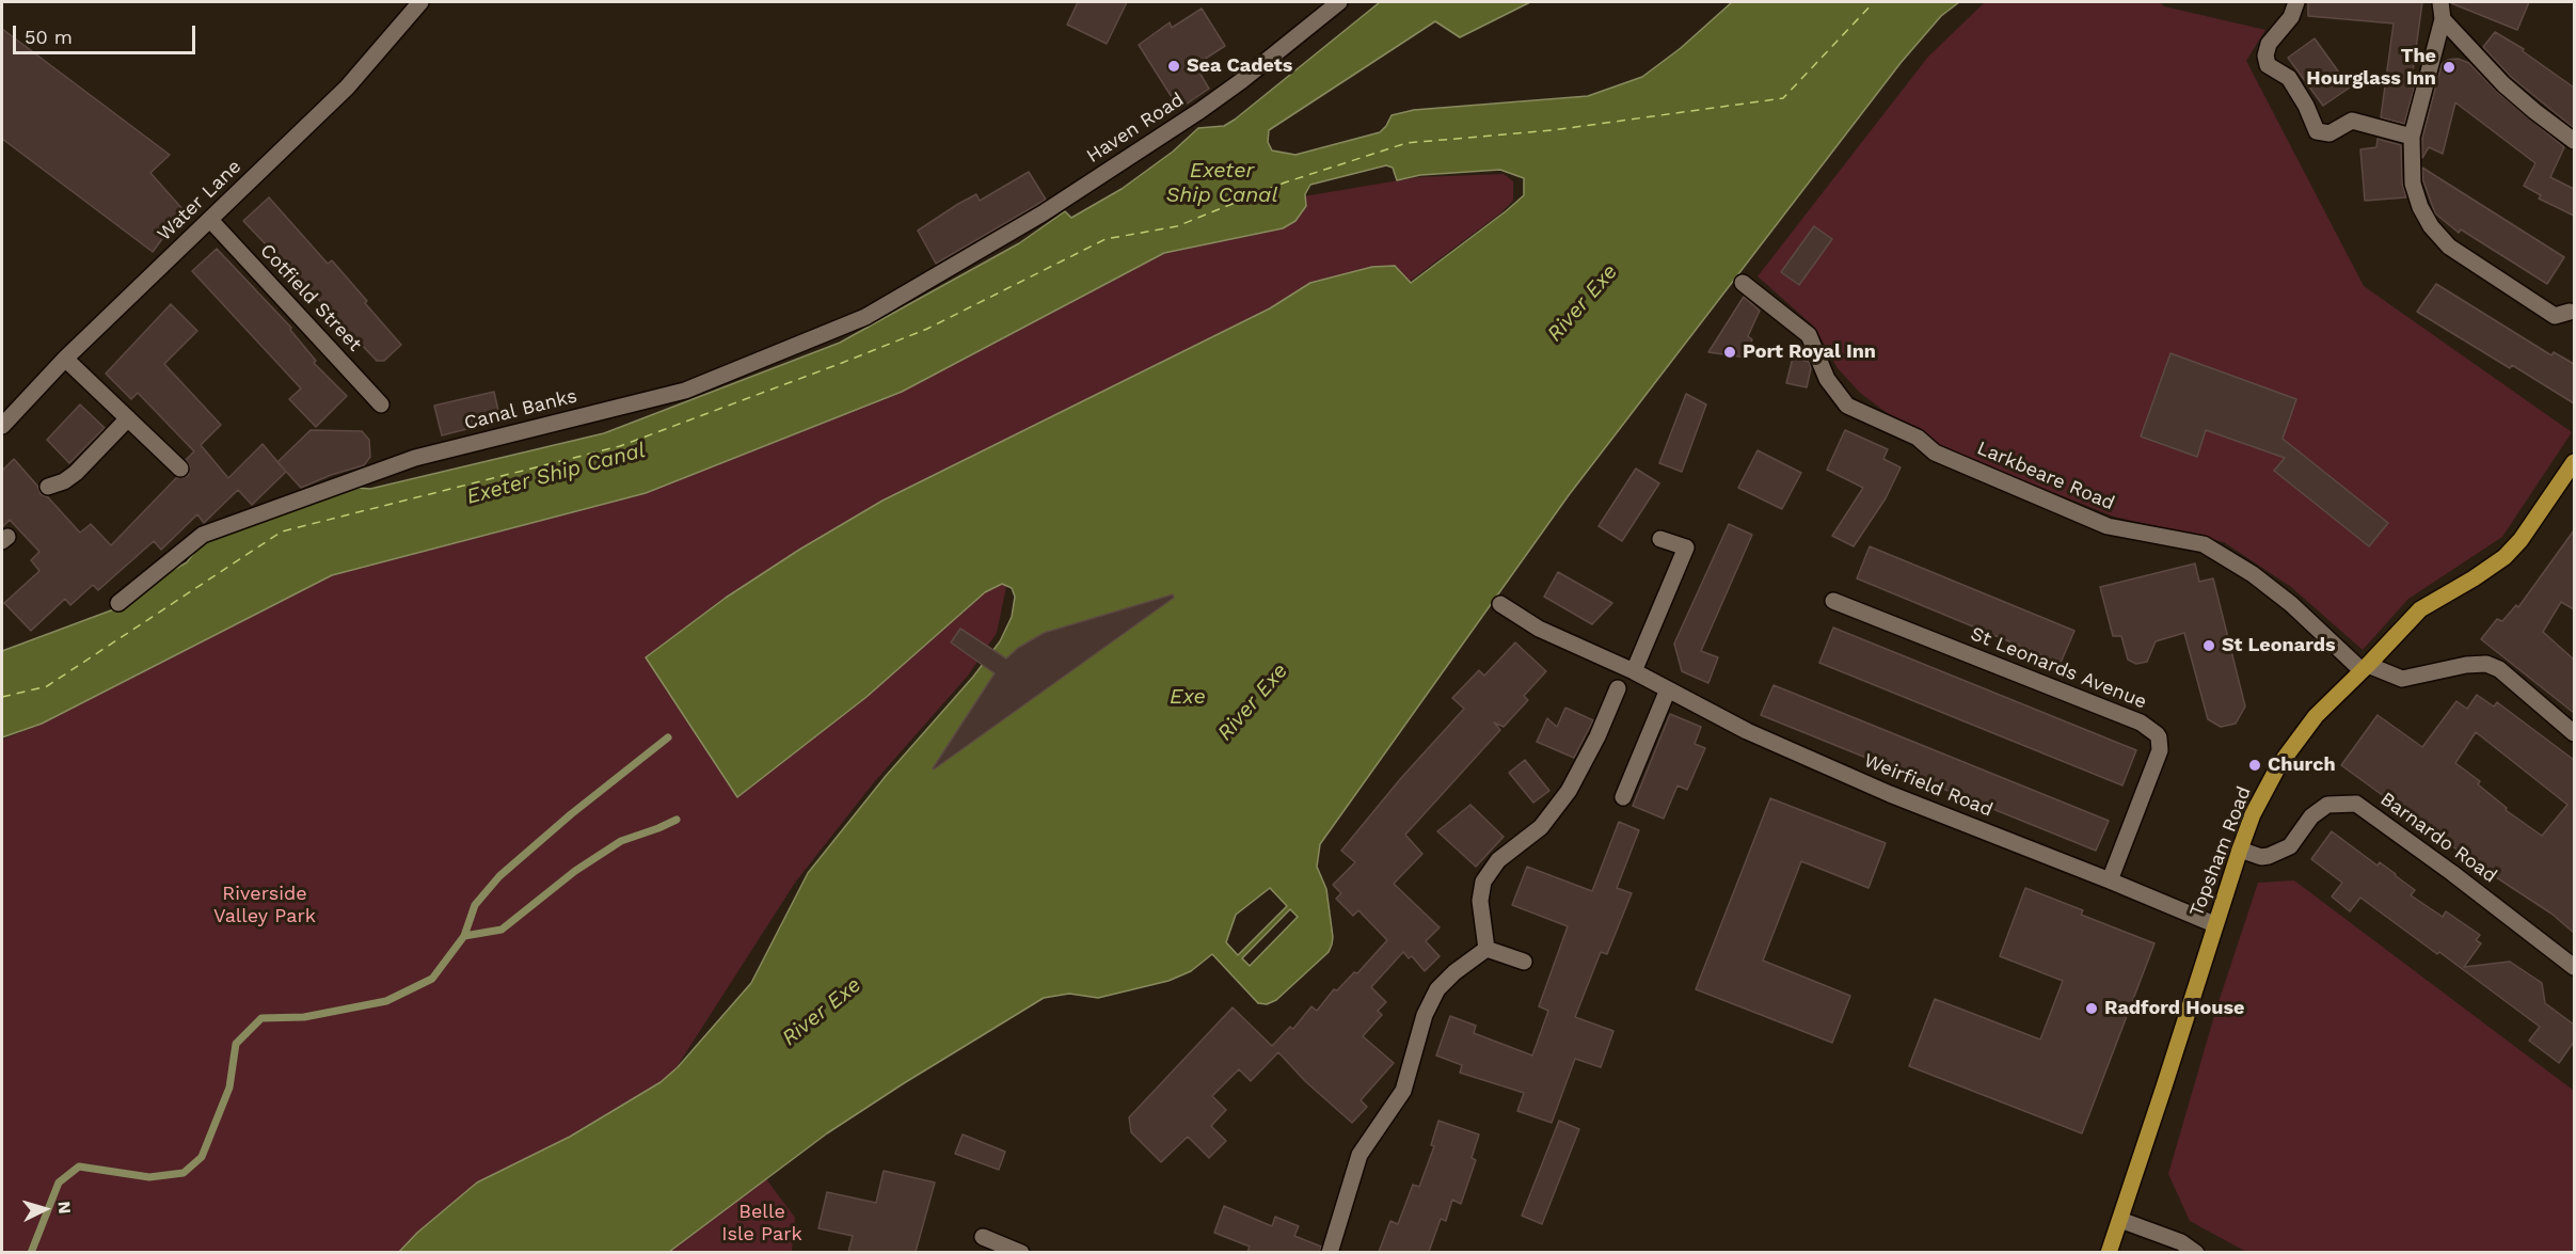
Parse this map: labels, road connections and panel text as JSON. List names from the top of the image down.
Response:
{
  "streets": {
    "main road": ["Topsham Road"],
    "street": [
      "Haven Road",
      "Water Lane",
      "Cotfield Street",
      "Canal Banks",
      "Larkbeare Road",
      "St Leonards Avenue",
      "Weirfield Road",
      "Barnardo Road"
    ]
  },
  "crossings": [
    ["Haven Road", "Canal Banks"],
    ["Water Lane", "Cotfield Street"],
    ["Larkbeare Road", "Topsham Road"],
    ["St Leonards Avenue", "Weirfield Road"],
    ["Weirfield Road", "Topsham Road"],
    ["Barnardo Road", "Topsham Road"]
  ],
  "water": ["Exeter Ship Canal", "River Exe", "Exe"],
  "parks": ["Riverside Valley Park", "Belle Isle Park"],
  "places": [
    "Sea Cadets",
    "The Hourglass Inn",
    "Port Royal Inn",
    "St Leonards",
    "Church",
    "Radford House"
  ],
  "scale_bar": "50 m",
  "north": "right"
}
